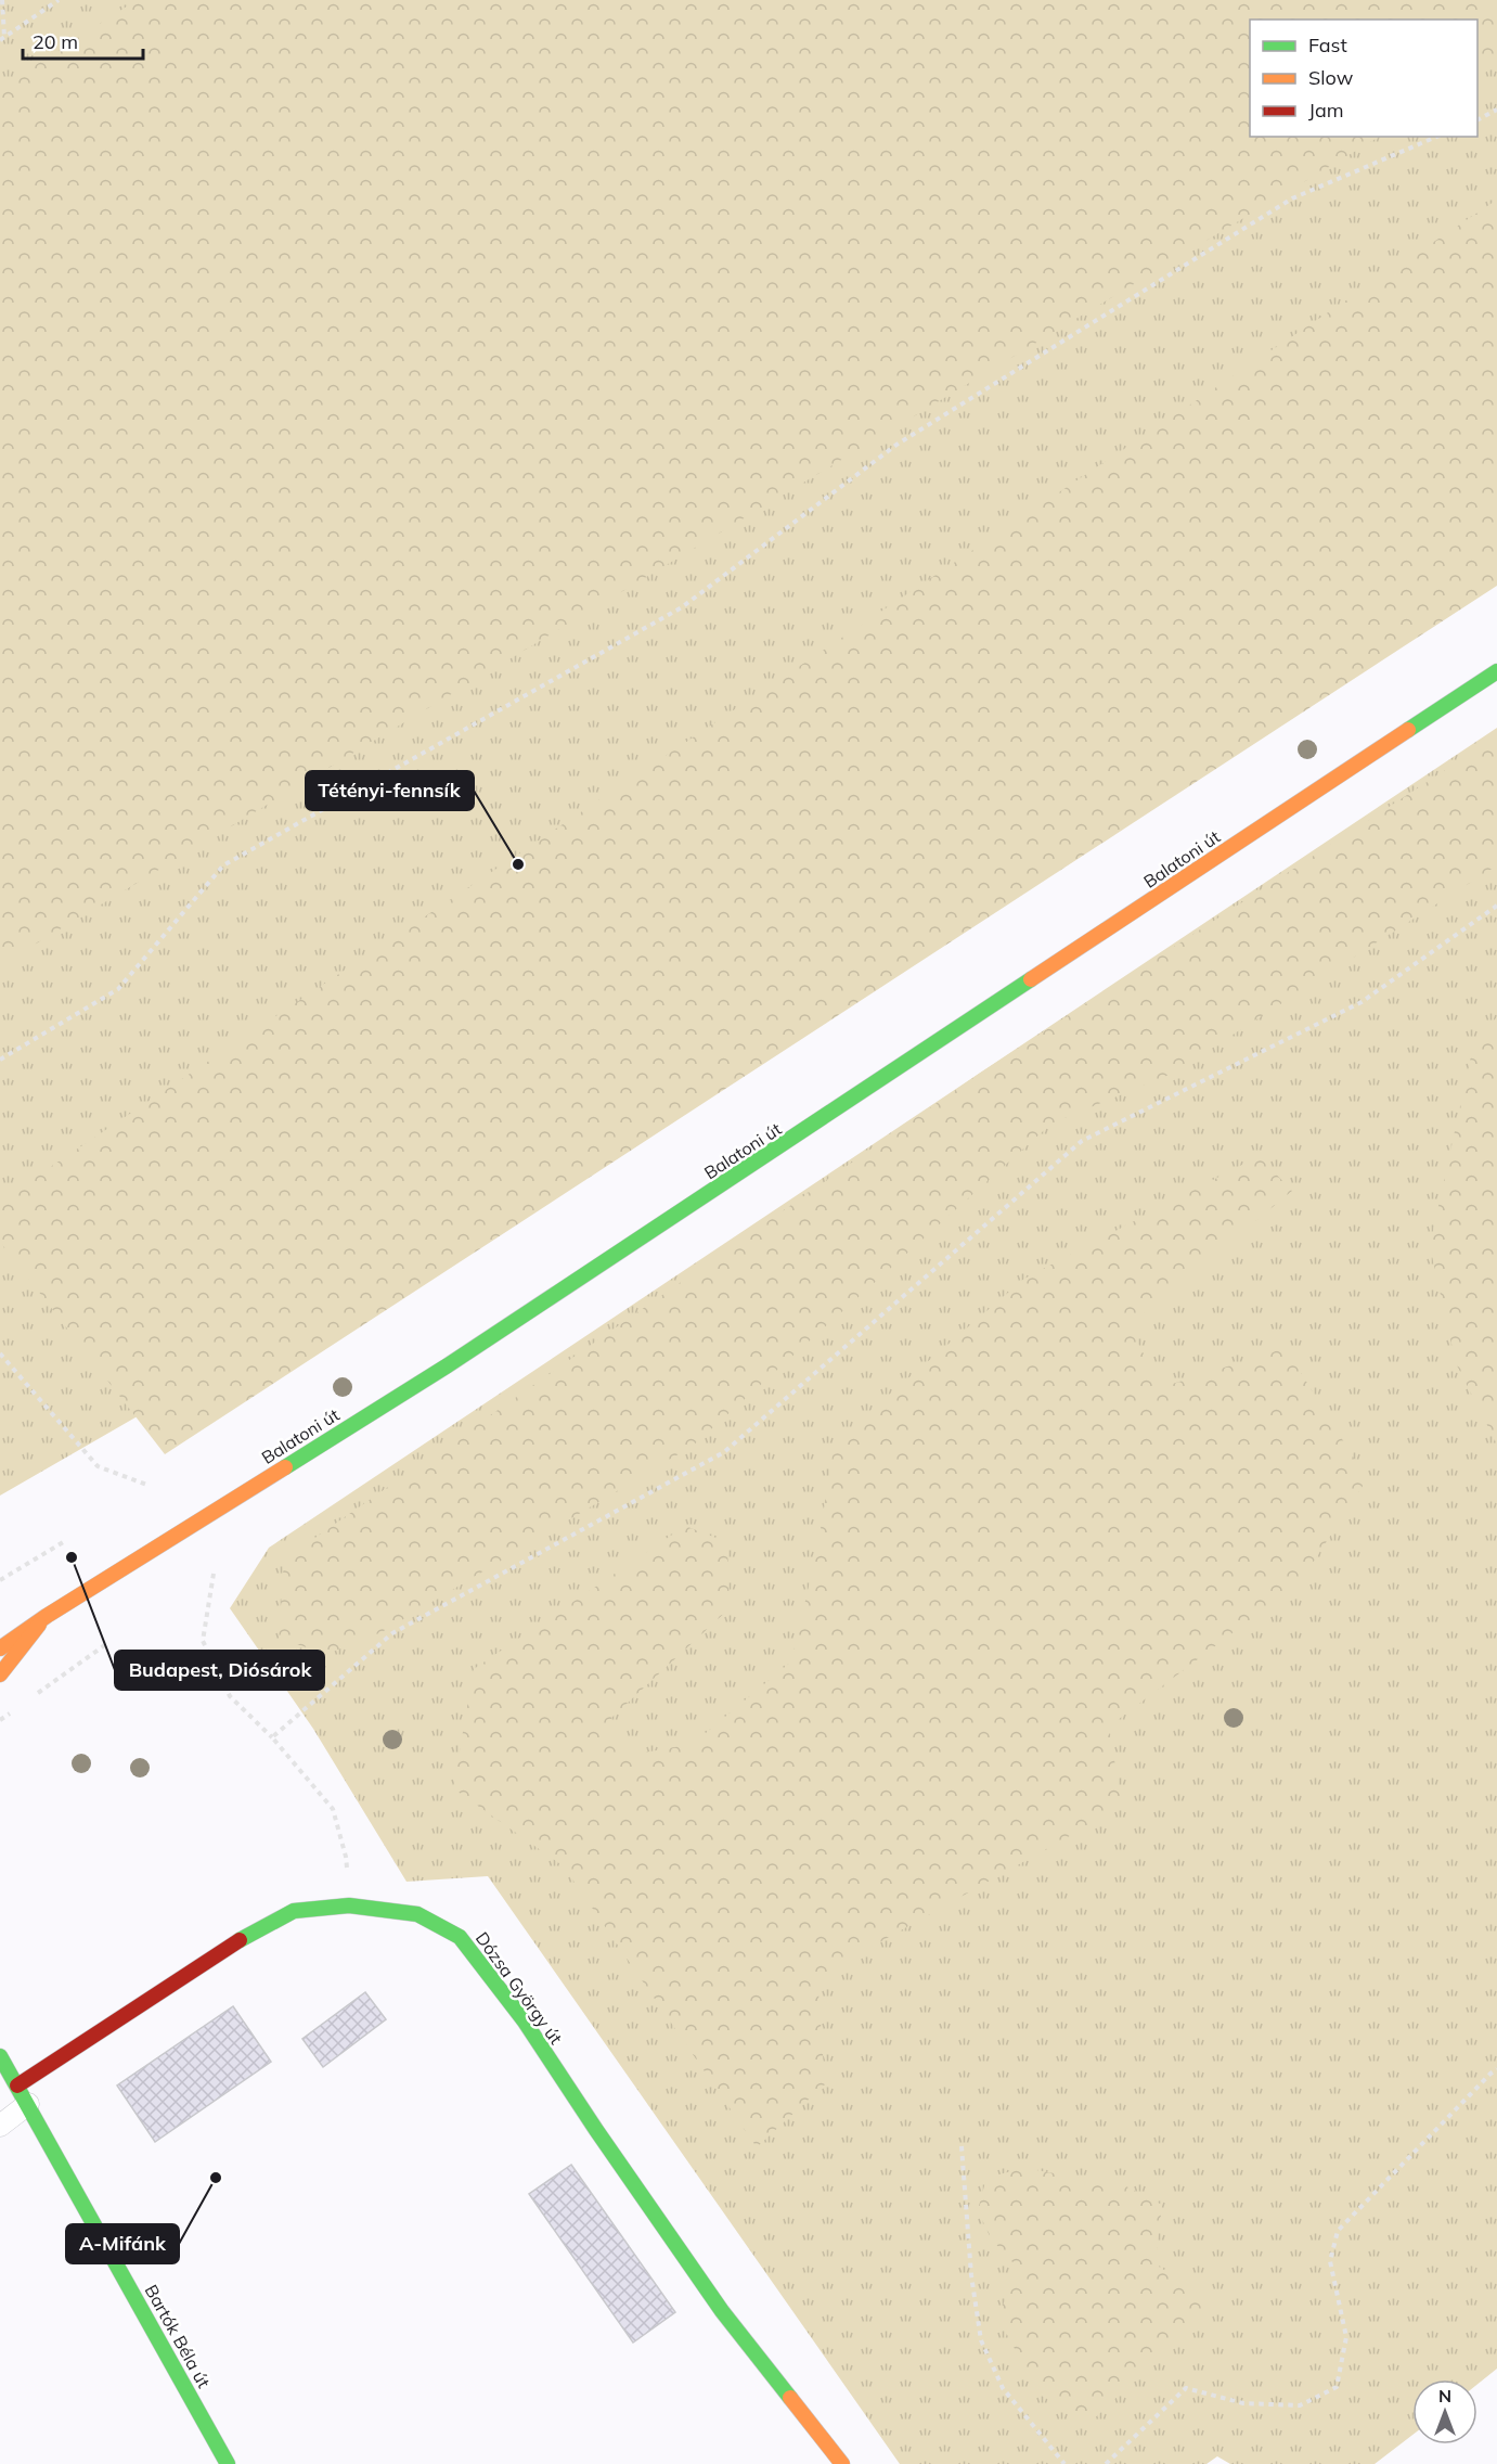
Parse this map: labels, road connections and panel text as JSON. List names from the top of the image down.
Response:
{
  "streets": {
    "main road": ["Balatoni út", "Dózsa György út", "Bartók Béla út"]
  },
  "crossings": [
    ["Dózsa György út", "Bartók Béla út"]
  ],
  "places": ["Tétényi-fennsík", "Budapest, Diósárok", "A-Mifánk"],
  "legend": ["Fast", "Slow", "Jam"],
  "scale_bar": "20 m",
  "north": "top"
}
